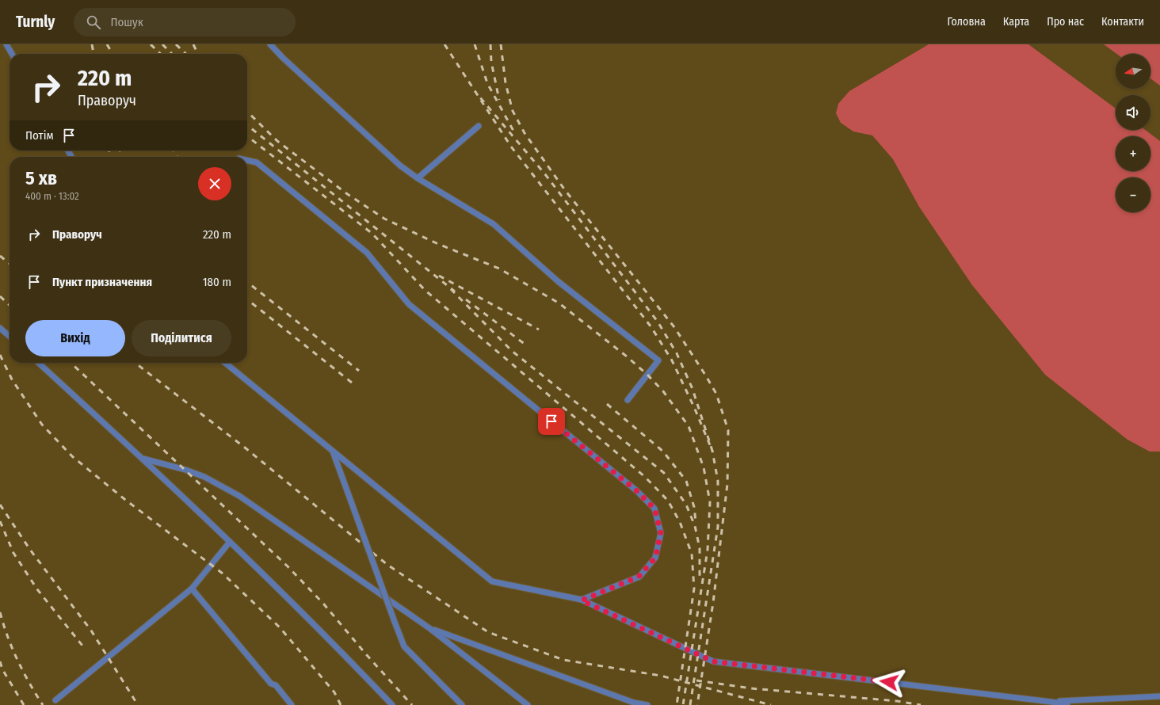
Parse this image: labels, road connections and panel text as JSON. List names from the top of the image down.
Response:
{
  "north": "left",
  "page": {
    "header": "Turnly",
    "search": "Пошук",
    "nav": [
      "Головна",
      "Карта",
      "Про нас",
      "Контакти"
    ],
    "map_buttons": ["+", "−"],
    "turn": ["220 m", "Праворуч"],
    "then": "Потім",
    "heading": ["5 хв", "400 m · 13:02"],
    "list": [
      {
        "name": "Праворуч",
        "value": "220 m"
      },
      {
        "name": "Пункт призначення",
        "value": "180 m"
      }
    ],
    "buttons": ["Вихід", "Поділитися"]
  }
}
